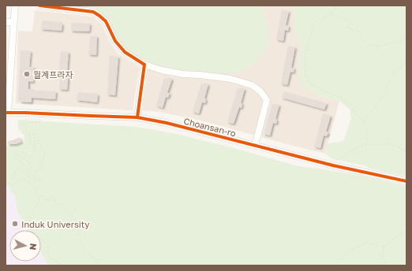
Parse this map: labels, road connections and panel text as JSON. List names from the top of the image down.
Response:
{
  "streets": {
    "street": ["Choansan-ro"]
  },
  "places": ["월계프라자", "Induk University"],
  "north": "right"
}
